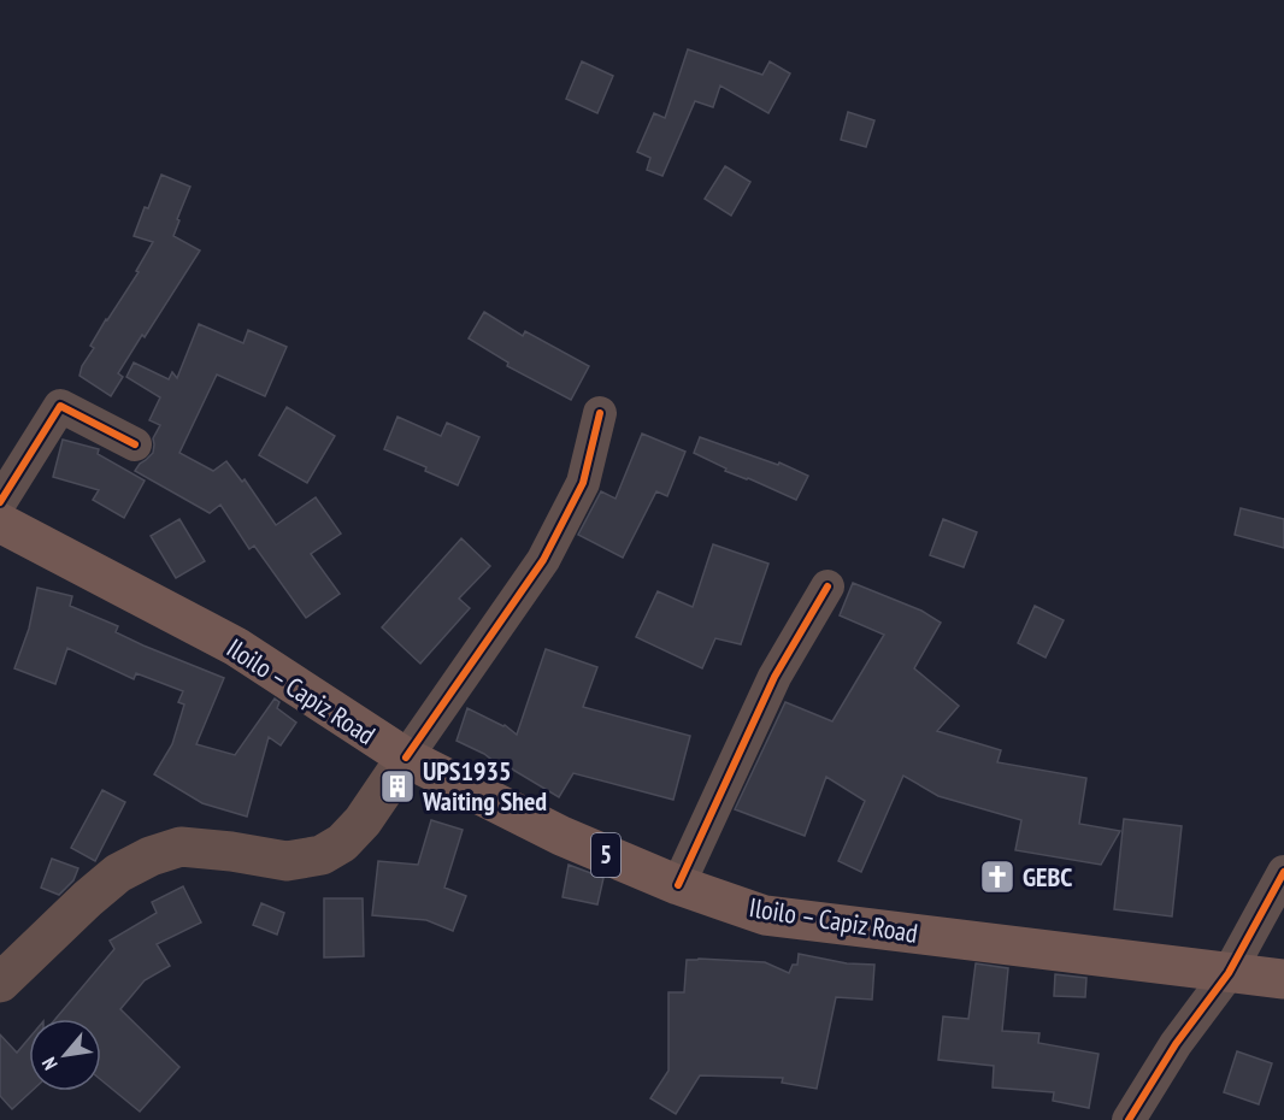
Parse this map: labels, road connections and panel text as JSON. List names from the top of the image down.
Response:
{
  "streets": {
    "highway": ["Iloilo – Capiz Road", "5"]
  },
  "places": {
    "building": ["UPS1935 Waiting Shed"],
    "church": ["GEBC"]
  },
  "north": "bottom left"
}
